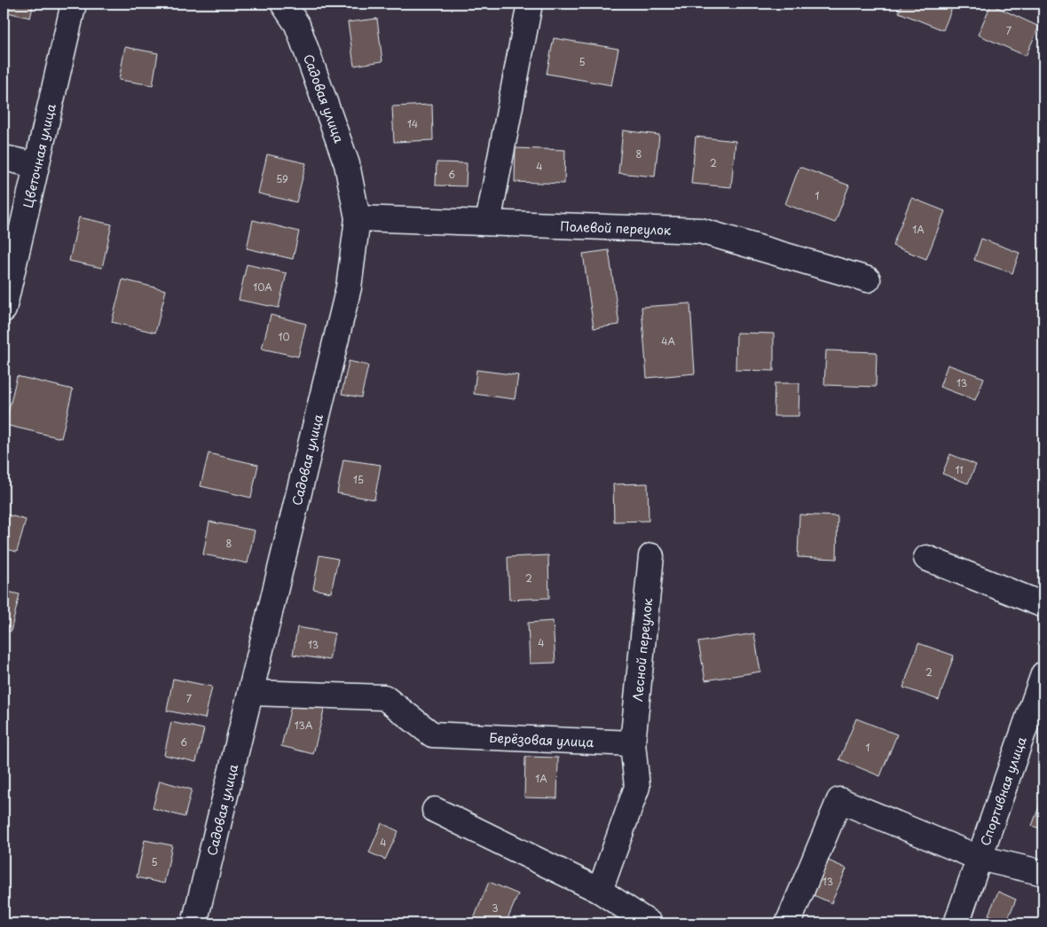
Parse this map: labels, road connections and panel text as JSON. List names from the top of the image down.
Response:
{
  "streets": {
    "street": [
      "Садовая улица",
      "Цветочная улица",
      "Полевой переулок",
      "Лесной переулок",
      "Берёзовая улица",
      "Спортивная улица"
    ]
  },
  "crossings": [
    ["Садовая улица", "Полевой переулок"],
    ["Садовая улица", "Берёзовая улица"],
    ["Лесной переулок", "Берёзовая улица"]
  ],
  "house_numbers": [
    "7",
    "5",
    "14",
    "8",
    "2",
    "4",
    "6",
    "59",
    "1",
    "1А",
    "10А",
    "10",
    "4А",
    "13",
    "11",
    "15",
    "8",
    "2",
    "4",
    "13",
    "2",
    "7",
    "13А",
    "6",
    "1",
    "1А",
    "4",
    "5",
    "13",
    "3"
  ]
}
